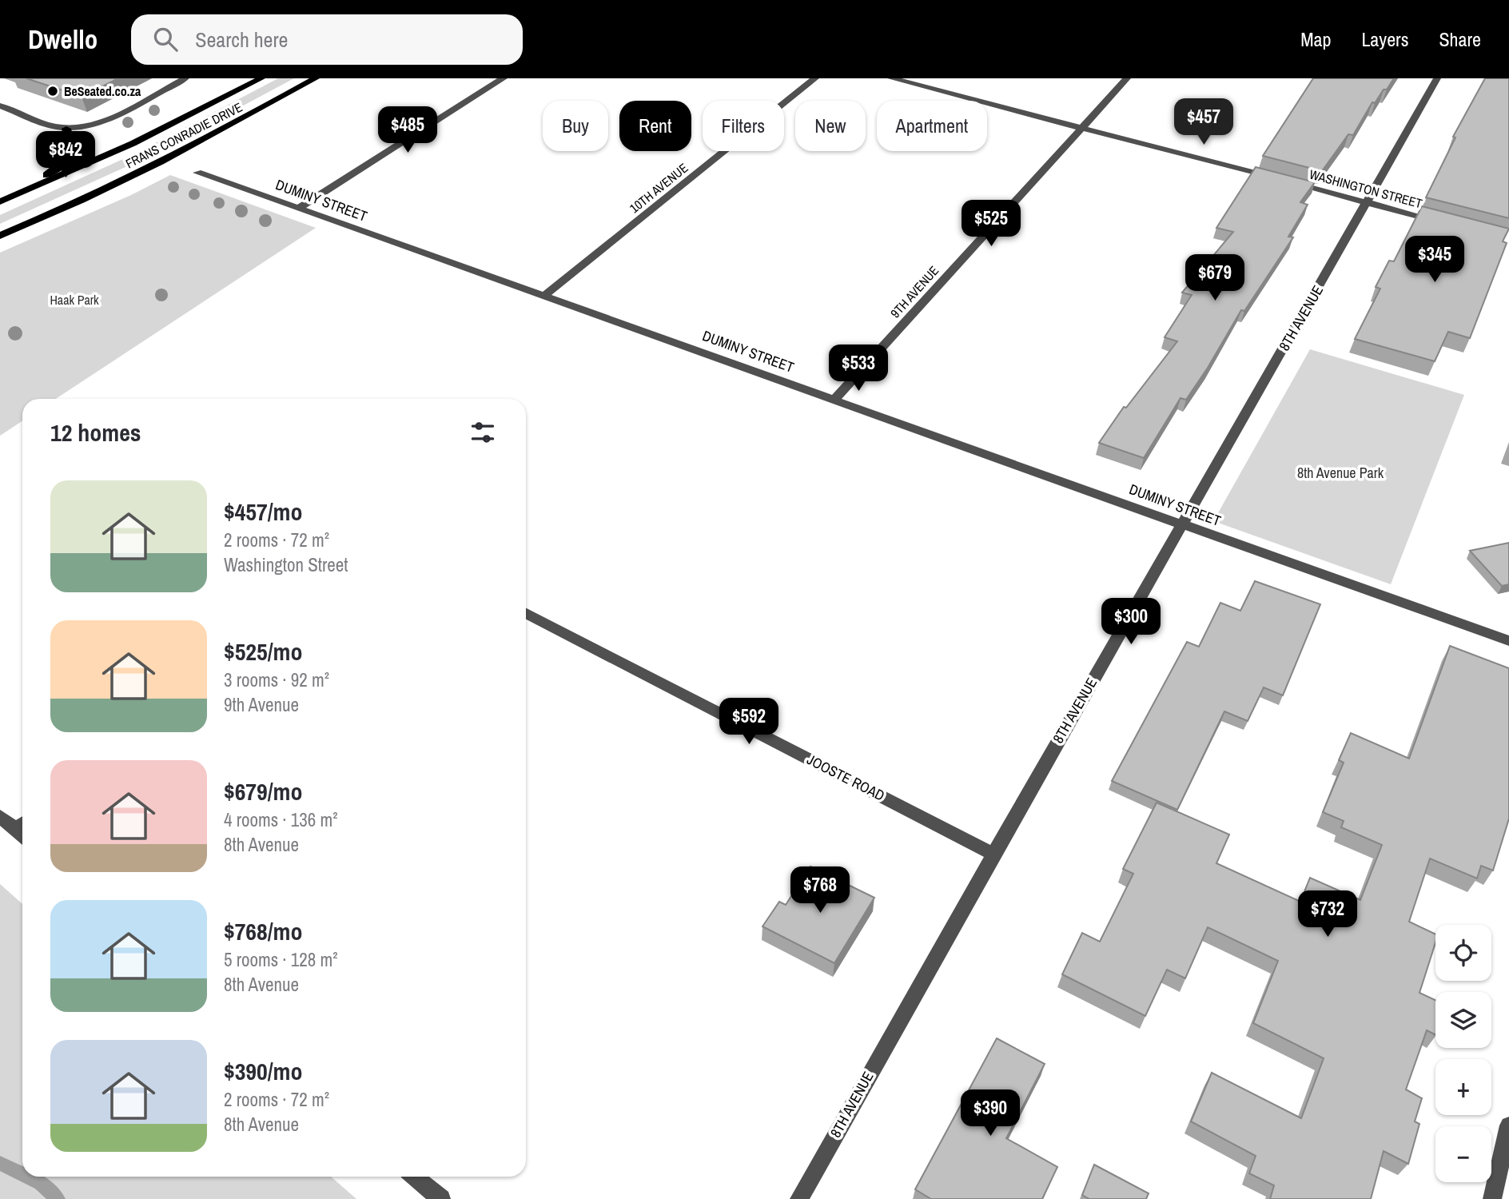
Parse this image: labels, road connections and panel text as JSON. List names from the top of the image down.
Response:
{
  "streets": {
    "main road": ["FRANS CONRADIE DRIVE"],
    "street": [
      "10TH AVENUE",
      "WASHINGTON STREET",
      "DUMINY STREET",
      "9TH AVENUE",
      "8TH AVENUE",
      "JOOSTE ROAD"
    ]
  },
  "crossings": [
    ["10TH AVENUE", "DUMINY STREET"],
    ["WASHINGTON STREET", "9TH AVENUE"],
    ["WASHINGTON STREET", "8TH AVENUE"],
    ["DUMINY STREET", "9TH AVENUE"],
    ["DUMINY STREET", "8TH AVENUE"],
    ["8TH AVENUE", "JOOSTE ROAD"]
  ],
  "parks": ["Haak Park", "8th Avenue Park"],
  "places": ["BeSeated.co.za"],
  "page": {
    "header": "Dwello",
    "search": "Search here",
    "nav": ["Map", "Layers", "Share"],
    "price": [
      "$457",
      "$485",
      "$842",
      "$525",
      "$345",
      "$679",
      "$533",
      "$300",
      "$592",
      "$768",
      "$732",
      "$390"
    ],
    "chip": [
      "Buy",
      "Rent",
      "Filters",
      "New",
      "Apartment"
    ],
    "heading": "12 homes",
    "list": [
      {
        "name": "$457/mo",
        "note": "2 rooms · 72 m² · Washington Street"
      },
      {
        "name": "$525/mo",
        "note": "3 rooms · 92 m² · 9th Avenue"
      },
      {
        "name": "$679/mo",
        "note": "4 rooms · 136 m² · 8th Avenue"
      },
      {
        "name": "$768/mo",
        "note": "5 rooms · 128 m² · 8th Avenue"
      },
      {
        "name": "$390/mo",
        "note": "2 rooms · 72 m² · 8th Avenue"
      }
    ],
    "map_buttons": ["+", "−"]
  }
}
